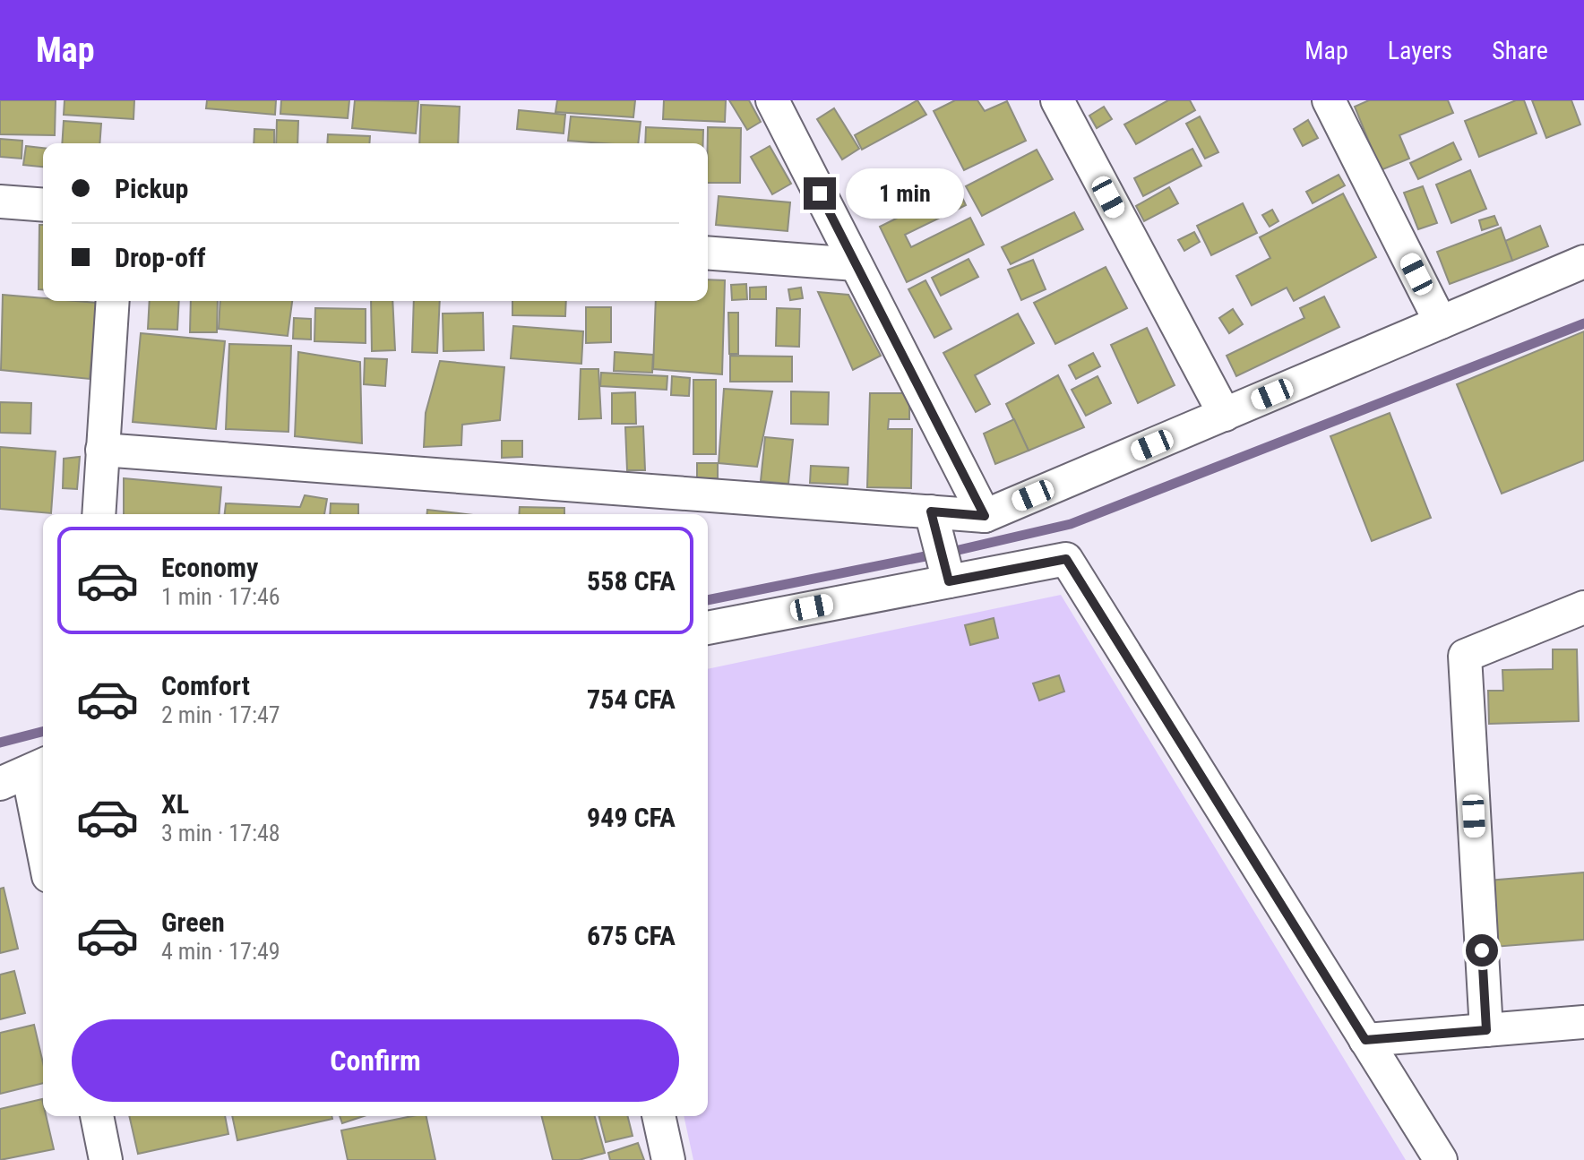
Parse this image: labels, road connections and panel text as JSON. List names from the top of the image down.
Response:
{
  "page": {
    "header": "Map",
    "nav": ["Map", "Layers", "Share"],
    "banner": ["Pickup", "Drop-off"],
    "bubble": "1 min",
    "list": [
      {
        "name": "Economy",
        "note": "1 min · 17:46",
        "value": "558 CFA"
      },
      {
        "name": "Comfort",
        "note": "2 min · 17:47",
        "value": "754 CFA"
      },
      {
        "name": "XL",
        "note": "3 min · 17:48",
        "value": "949 CFA"
      },
      {
        "name": "Green",
        "note": "4 min · 17:49",
        "value": "675 CFA"
      }
    ],
    "buttons": "Confirm"
  }
}
